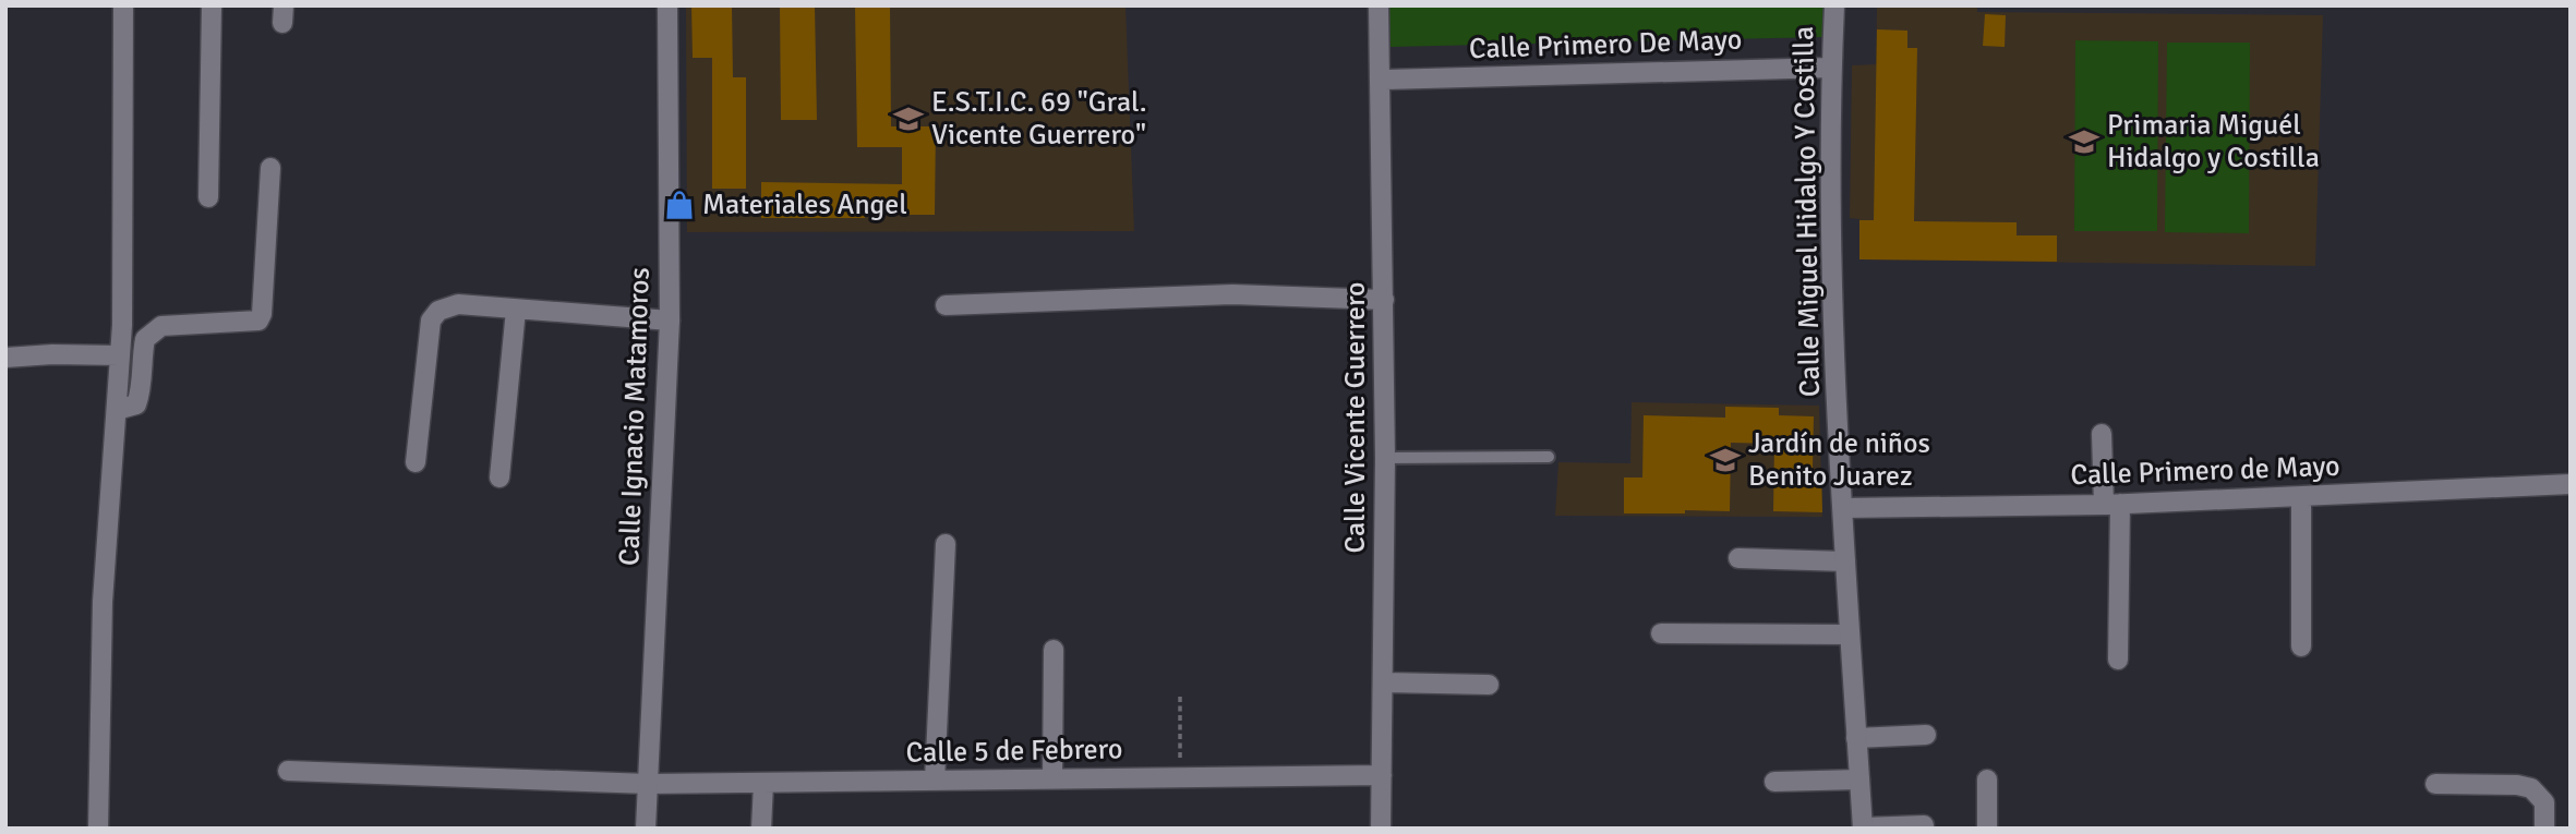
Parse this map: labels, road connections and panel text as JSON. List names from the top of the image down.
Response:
{
  "streets": {
    "street": [
      "Calle Primero De Mayo",
      "Calle Miguel Hidalgo Y Costilla",
      "Calle Ignacio Matamoros",
      "Calle Vicente Guerrero",
      "Calle Primero de Mayo",
      "Calle 5 de Febrero"
    ]
  },
  "crossings": [
    ["Calle Primero De Mayo", "Calle Miguel Hidalgo Y Costilla"],
    ["Calle Primero De Mayo", "Calle Vicente Guerrero"],
    ["Calle Miguel Hidalgo Y Costilla", "Calle Primero de Mayo"],
    ["Calle Ignacio Matamoros", "Calle 5 de Febrero"],
    ["Calle Vicente Guerrero", "Calle 5 de Febrero"]
  ],
  "places": {
    "school or university": ["E.S.T.I.C. 69 \"Gral. Vicente Guerrero\"", "Primaria Miguél Hidalgo y Costilla", "Jardín de niños Benito Juarez"],
    "shop": ["Materiales Angel"]
  }
}
